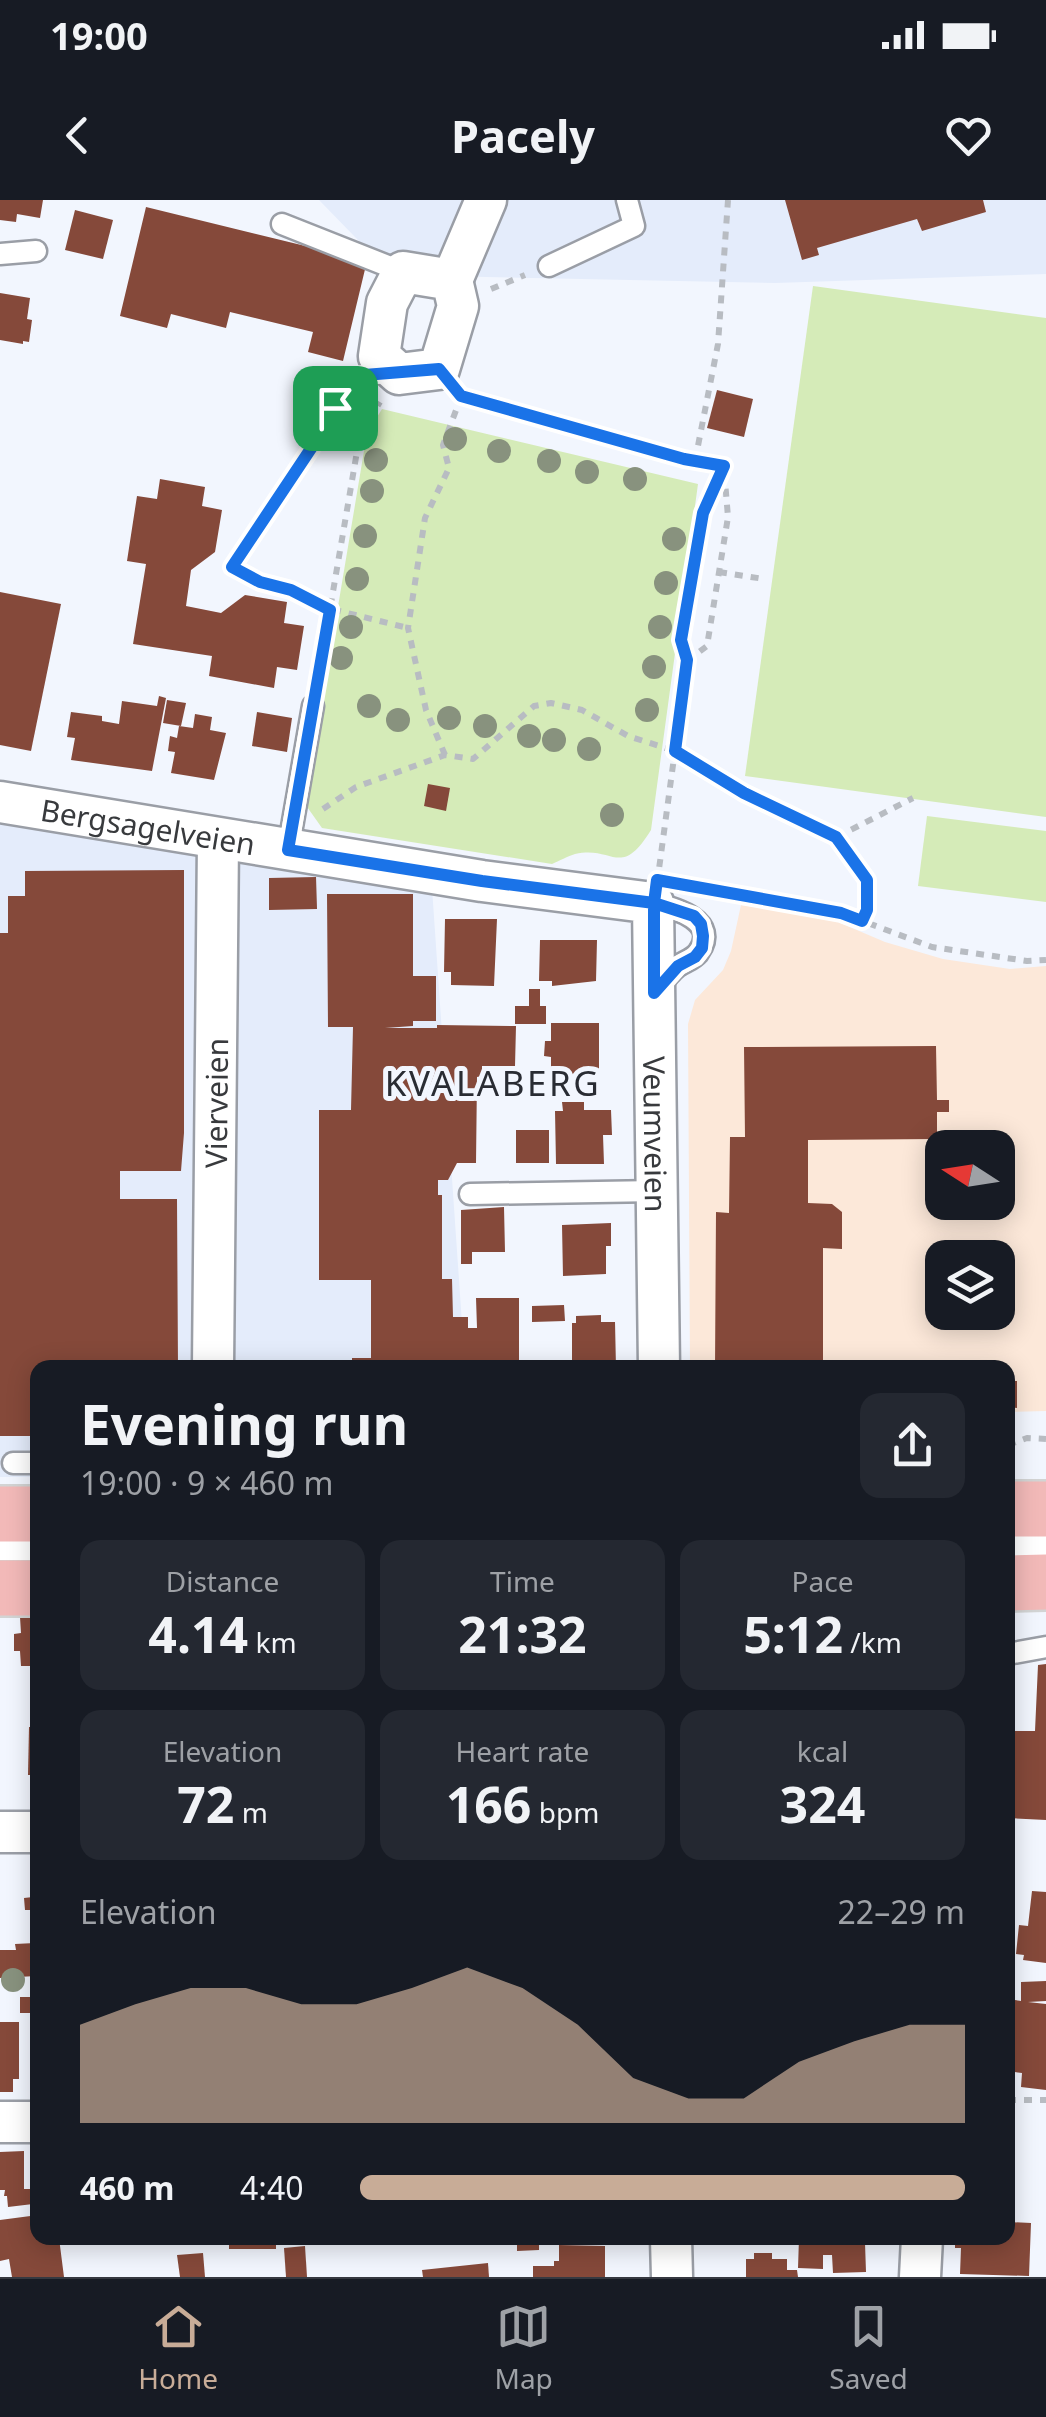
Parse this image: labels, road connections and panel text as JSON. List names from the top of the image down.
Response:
{
  "streets": {
    "street": ["Bergsagelveien", "Vierveien", "Veumveien"]
  },
  "crossings": [
    ["Bergsagelveien", "Vierveien"],
    ["Bergsagelveien", "Veumveien"]
  ],
  "districts": ["KVALABERG"],
  "north": "left",
  "page": {
    "status": "19:00",
    "header": "Pacely",
    "heading": ["Evening run", "19:00 · 9 × 460 m"],
    "stats": [
      ["Distance", "4.14 km"],
      ["Time", "21:32"],
      ["Pace", "5:12 /km"],
      ["Elevation", "72 m"],
      ["Heart rate", "166 bpm"],
      ["kcal", "324"]
    ],
    "chart": ["Elevation", "22–29 m"],
    "list": [
      {
        "name": "460 m",
        "note": "4:40"
      }
    ],
    "tabs": ["Home", "Map", "Saved"]
  }
}
